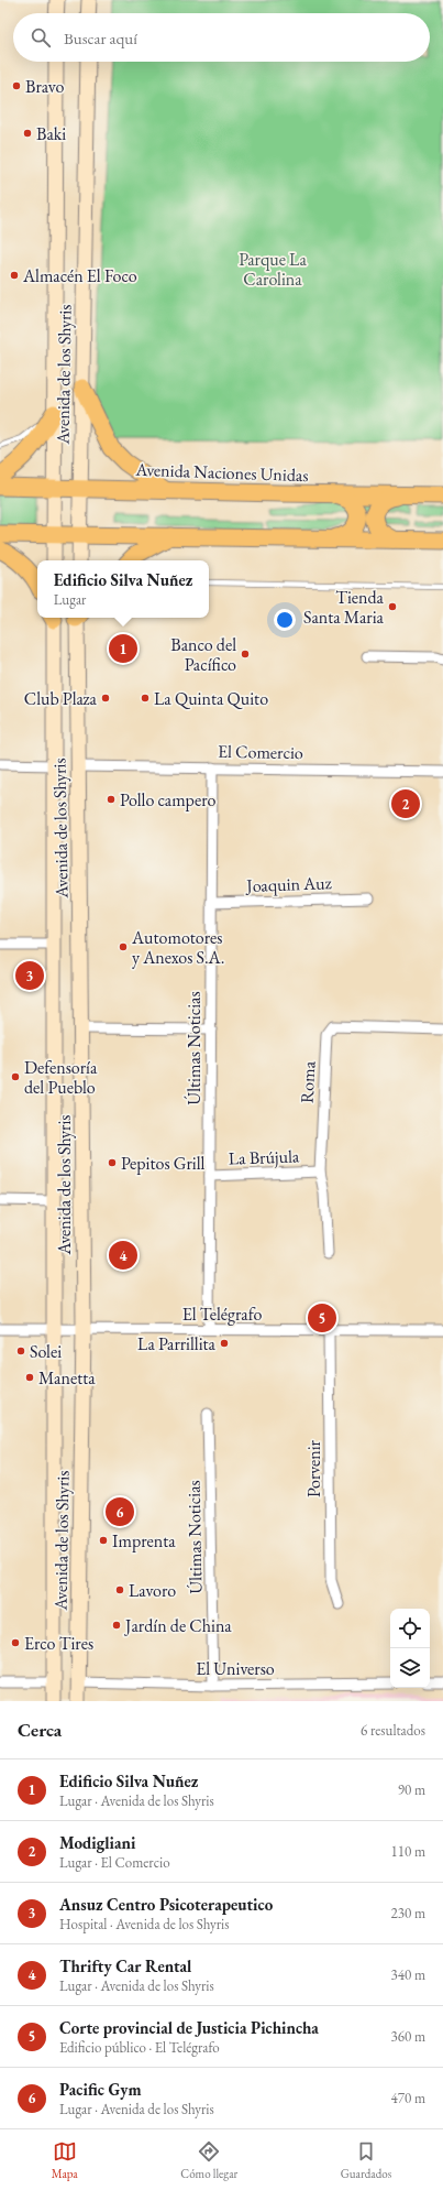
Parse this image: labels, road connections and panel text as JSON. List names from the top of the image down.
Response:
{
  "streets": {
    "main road": ["Avenida de los Shyris", "Avenida Naciones Unidas"],
    "street": [
      "El Comercio",
      "Joaquin Auz",
      "Últimas Noticias",
      "Roma",
      "La Brújula",
      "El Telégrafo",
      "Porvenir",
      "El Universo"
    ]
  },
  "crossings": [
    ["Avenida de los Shyris", "Avenida Naciones Unidas"],
    ["Avenida de los Shyris", "El Comercio"],
    ["Avenida de los Shyris", "El Telégrafo"],
    ["Avenida de los Shyris", "El Universo"],
    ["El Comercio", "Últimas Noticias"],
    ["Joaquin Auz", "Últimas Noticias"],
    ["Últimas Noticias", "La Brújula"],
    ["Últimas Noticias", "El Telégrafo"],
    ["Últimas Noticias", "El Universo"],
    ["Roma", "La Brújula"],
    ["El Telégrafo", "Porvenir"]
  ],
  "parks": ["Parque La Carolina"],
  "places": [
    "Bravo",
    "Baki",
    "Almacén El Foco",
    "Tienda Santa Maria",
    "Banco del Pacífico",
    "Club Plaza",
    "La Quinta Quito",
    "Pollo campero",
    "Automotores y Anexos S.A.",
    "Defensoría del Pueblo",
    "Pepitos Grill",
    "La Parrillita",
    "Solei",
    "Manetta",
    "Imprenta",
    "Lavoro",
    "Jardín de China",
    "Erco Tires"
  ],
  "page": {
    "search": "Buscar aquí",
    "popup": ["Edificio Silva Nuñez", "Lugar"],
    "pins": [
      "1",
      "2",
      "3",
      "4",
      "5",
      "6"
    ],
    "heading": ["Cerca", "6 resultados"],
    "list": [
      {
        "mark": "1",
        "name": "Edificio Silva Nuñez",
        "note": "Lugar · Avenida de los Shyris",
        "value": "90 m"
      },
      {
        "mark": "2",
        "name": "Modigliani",
        "note": "Lugar · El Comercio",
        "value": "110 m"
      },
      {
        "mark": "3",
        "name": "Ansuz Centro Psicoterapeutico",
        "note": "Hospital · Avenida de los Shyris",
        "value": "230 m"
      },
      {
        "mark": "4",
        "name": "Thrifty Car Rental",
        "note": "Lugar · Avenida de los Shyris",
        "value": "340 m"
      },
      {
        "mark": "5",
        "name": "Corte provincial de Justicia Pichincha",
        "note": "Edificio público · El Telégrafo",
        "value": "360 m"
      },
      {
        "mark": "6",
        "name": "Pacific Gym",
        "note": "Lugar · Avenida de los Shyris",
        "value": "470 m"
      }
    ],
    "nav": ["Mapa", "Cómo llegar", "Guardados"]
  }
}
